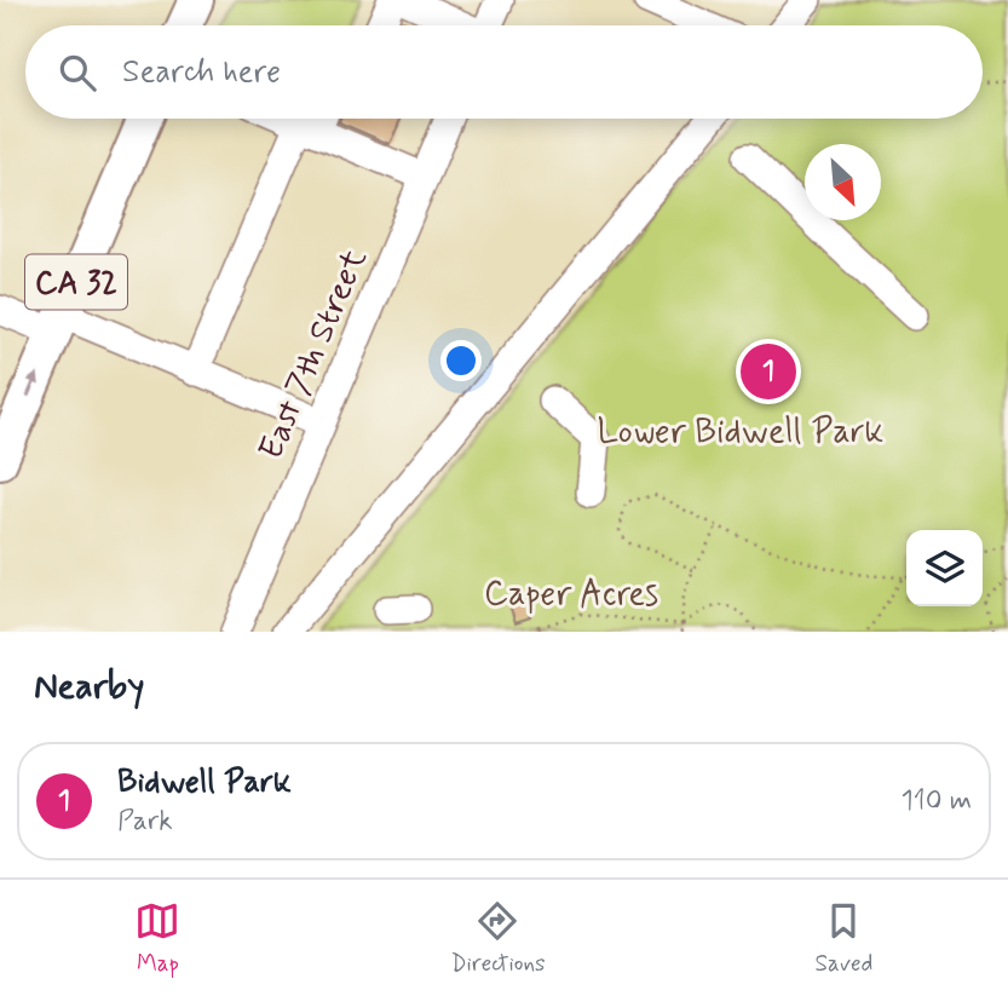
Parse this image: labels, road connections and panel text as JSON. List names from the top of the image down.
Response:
{
  "streets": {
    "main road": ["CA 32"],
    "street": ["East 7th Street"]
  },
  "parks": ["Lower Bidwell Park", "Caper Acres"],
  "north": "bottom right",
  "page": {
    "search": "Search here",
    "pins": "1",
    "heading": "Nearby",
    "list": [
      {
        "mark": "1",
        "name": "Bidwell Park",
        "note": "Park",
        "value": "110 m"
      }
    ],
    "nav": ["Map", "Directions", "Saved"]
  }
}
